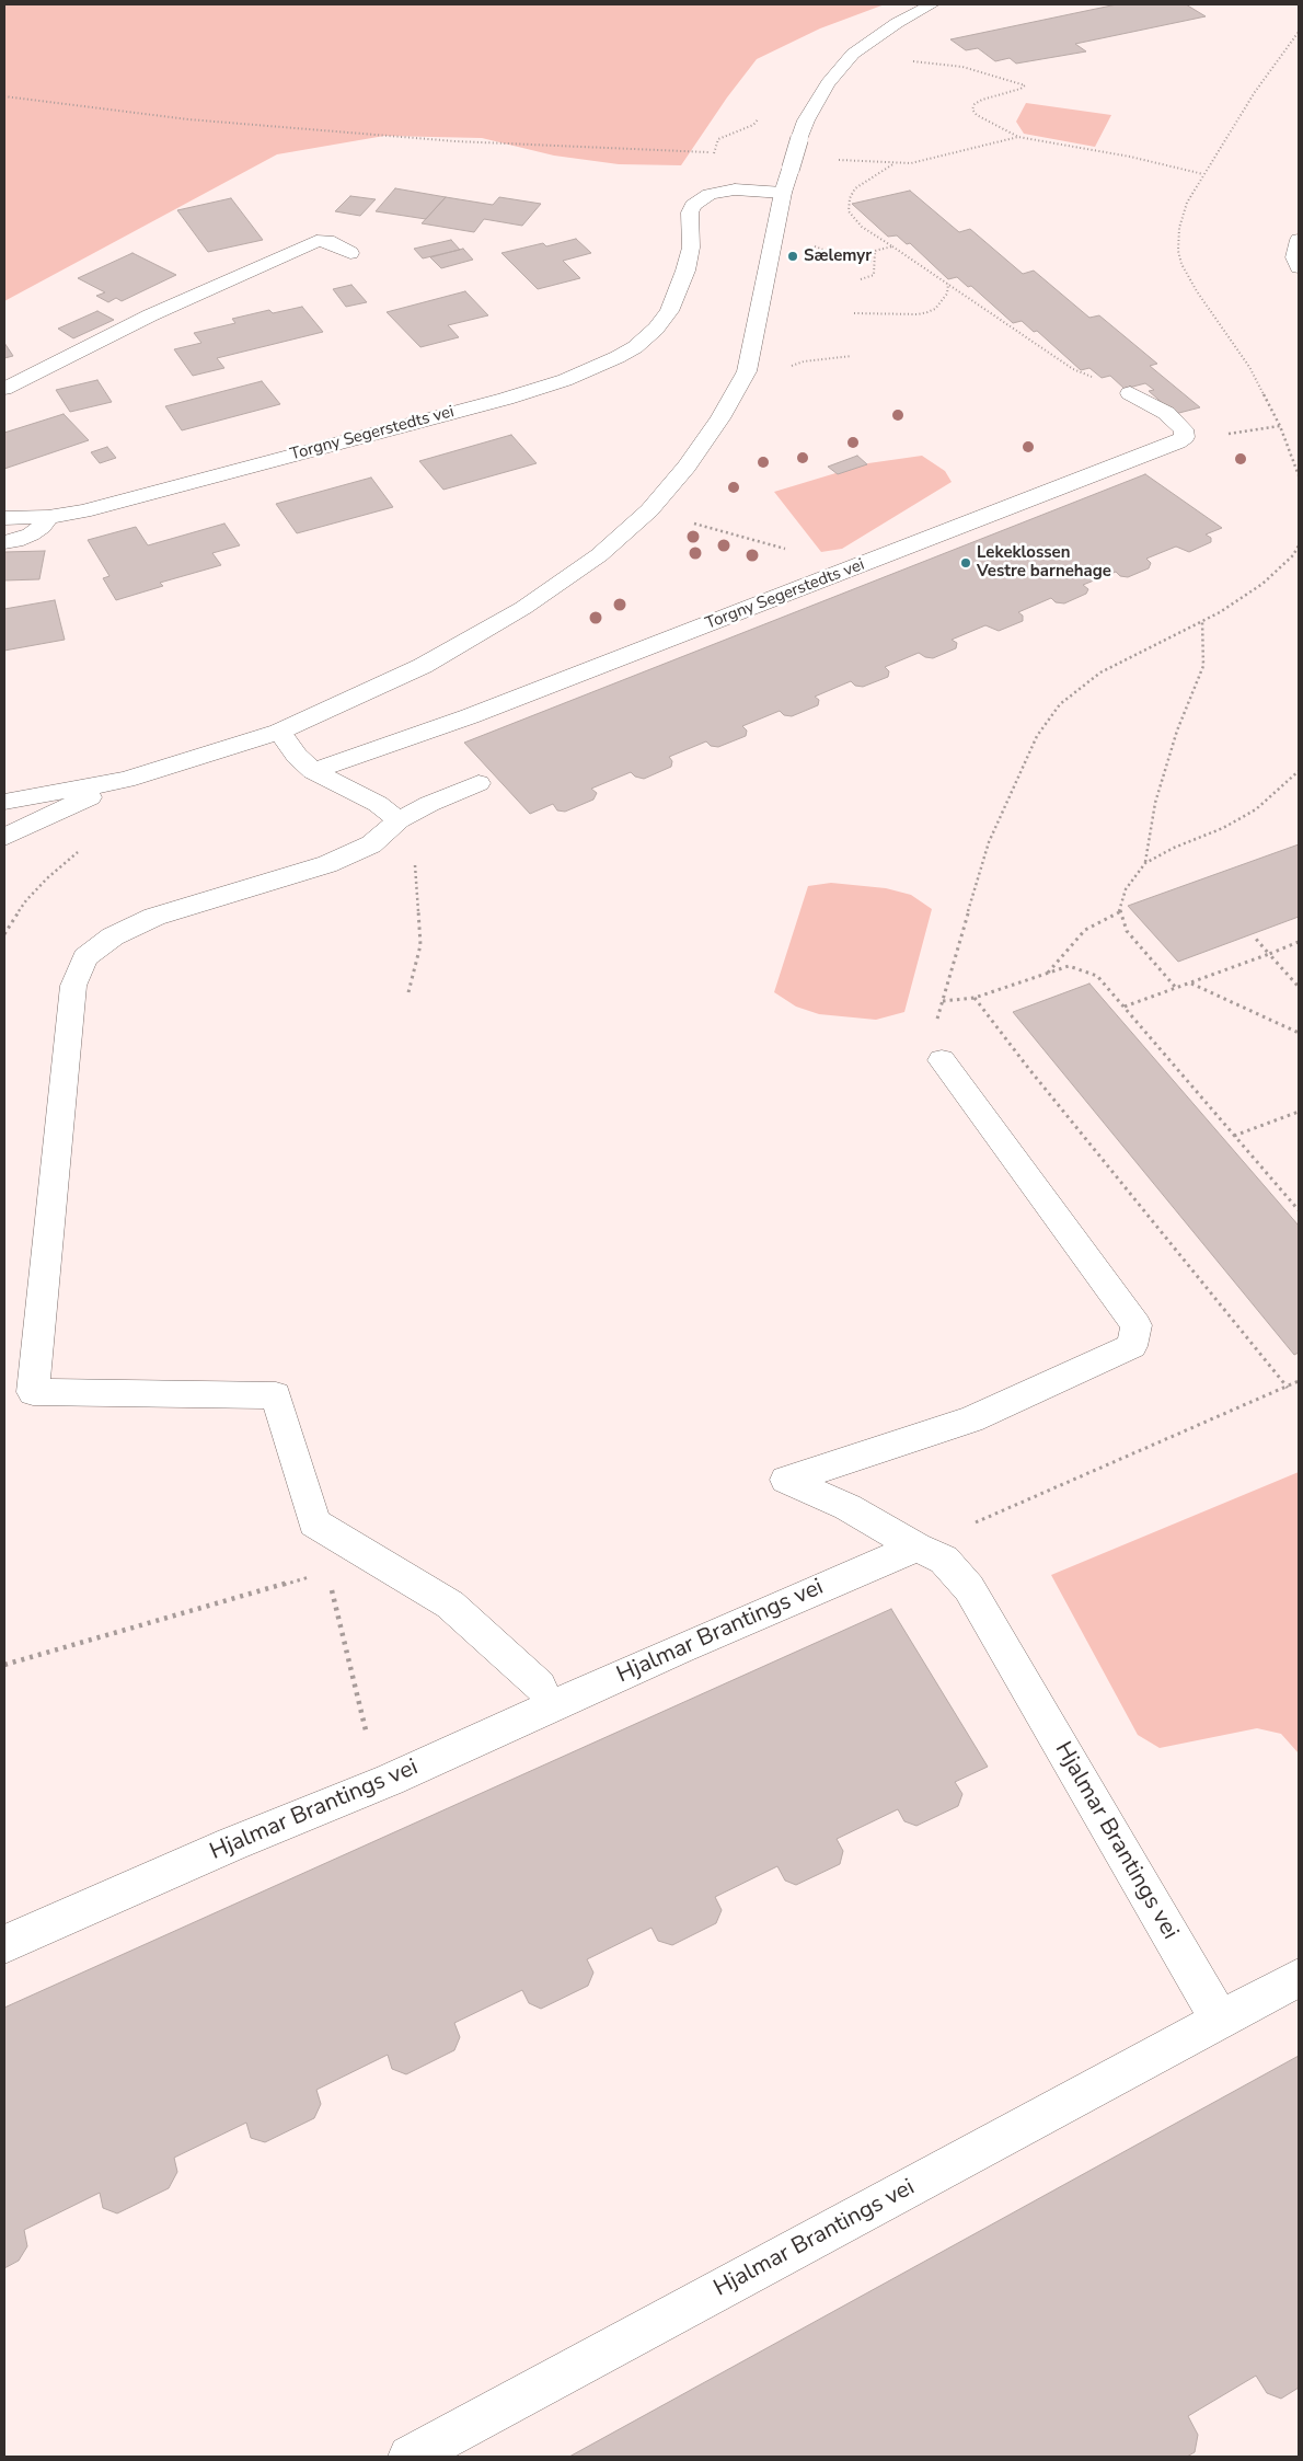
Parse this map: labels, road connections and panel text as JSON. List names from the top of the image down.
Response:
{
  "streets": {
    "main road": ["Torgny Segerstedts vei", "Hjalmar Brantings vei"]
  },
  "places": ["Sælemyr", "Lekeklossen Vestre barnehage"]
}
